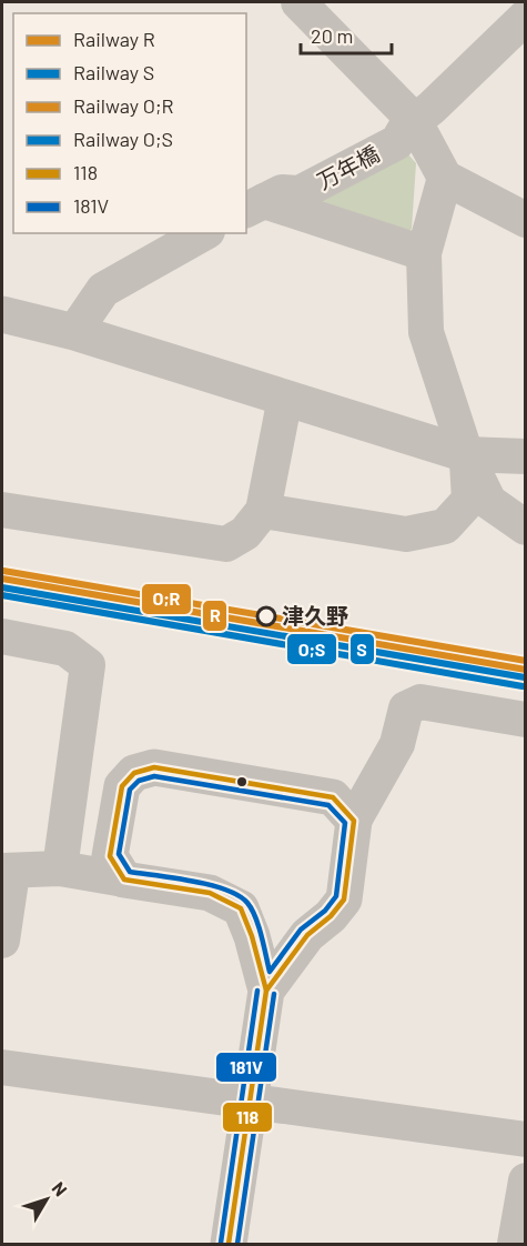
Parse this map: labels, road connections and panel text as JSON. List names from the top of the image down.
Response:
{
  "places": ["津久野"],
  "lines": [
    "rail line O;R",
    "rail line R",
    "rail line S",
    "rail line O;S",
    "transit line 118",
    "transit line 181V"
  ],
  "legend": [
    "Railway R",
    "Railway S",
    "Railway O;R",
    "Railway O;S",
    "118",
    "181V"
  ],
  "scale_bar": "20 m",
  "north": "top right"
}
